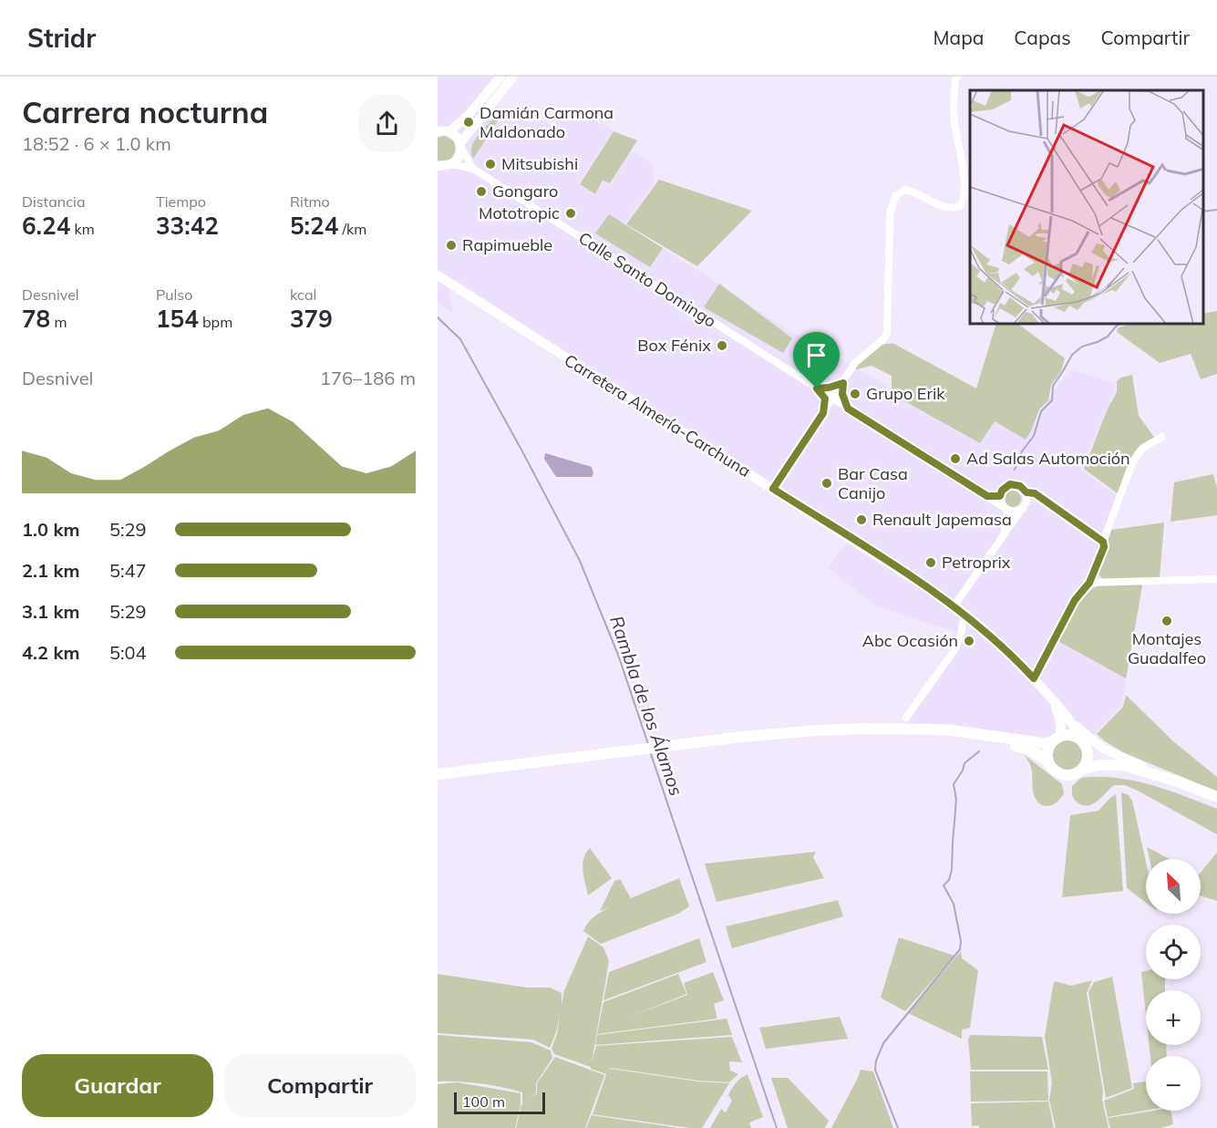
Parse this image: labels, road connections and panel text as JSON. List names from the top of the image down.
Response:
{
  "streets": {
    "main road": ["Carretera Almería-Carchuna"],
    "street": ["Calle Santo Domingo"]
  },
  "water": ["Rambla de los Álamos"],
  "places": [
    "Damián Carmona Maldonado",
    "Mitsubishi",
    "Gongaro",
    "Mototropic",
    "Rapimueble",
    "Box Fénix",
    "Grupo Erik",
    "Ad Salas Automoción",
    "Bar Casa Canijo",
    "Renault Japemasa",
    "Petroprix",
    "Montajes Guadalfeo",
    "Abc Ocasión"
  ],
  "scale_bar": "100 m",
  "north": "top left",
  "page": {
    "header": "Stridr",
    "nav": ["Mapa", "Capas", "Compartir"],
    "heading": ["Carrera nocturna", "18:52 · 6 × 1.0 km"],
    "stats": [
      ["Distancia", "6.24 km"],
      ["Tiempo", "33:42"],
      ["Ritmo", "5:24 /km"],
      ["Desnivel", "78 m"],
      ["Pulso", "154 bpm"],
      ["kcal", "379"]
    ],
    "chart": ["Desnivel", "176–186 m"],
    "list": [
      {
        "name": "1.0 km",
        "note": "5:29"
      },
      {
        "name": "2.1 km",
        "note": "5:47"
      },
      {
        "name": "3.1 km",
        "note": "5:29"
      },
      {
        "name": "4.2 km",
        "note": "5:04"
      }
    ],
    "map_buttons": ["+", "−"],
    "buttons": ["Guardar", "Compartir"],
    "scale": "100 m"
  }
}
